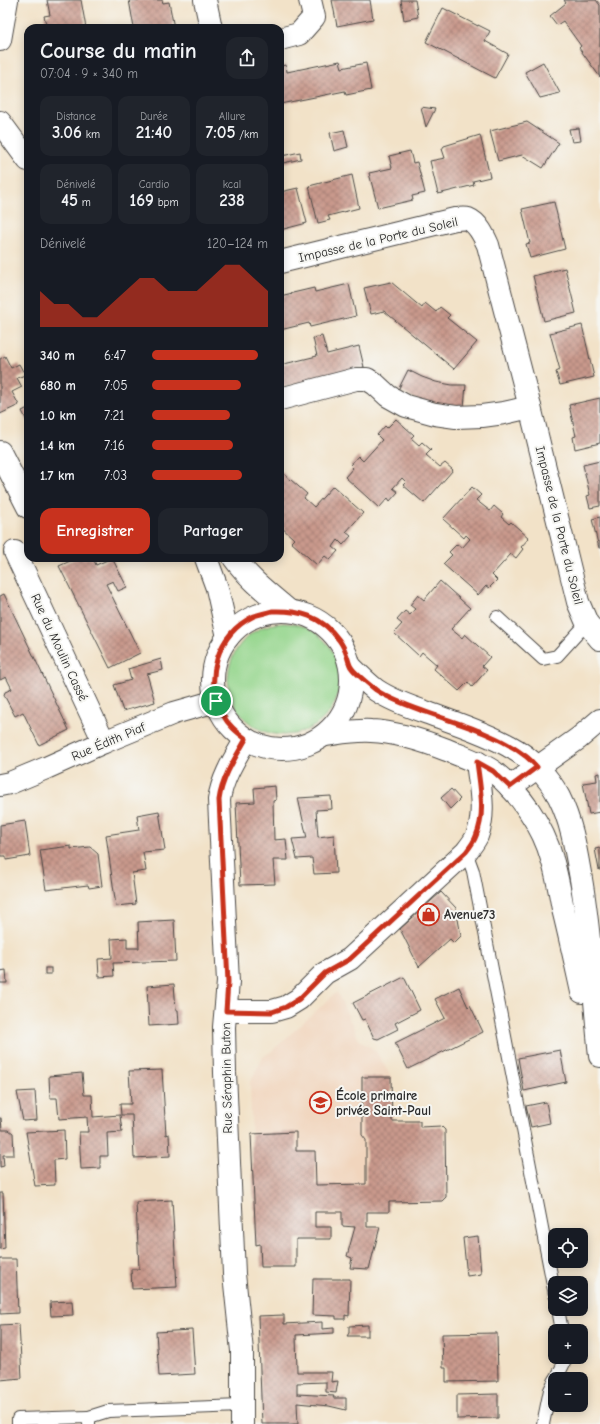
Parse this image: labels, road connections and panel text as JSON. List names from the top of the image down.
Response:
{
  "streets": {
    "street": [
      "Impasse de la Porte du Soleil",
      "Rue du Moulin Cassé",
      "Rue Édith Piaf",
      "Rue Séraphin Buton"
    ]
  },
  "crossings": [
    ["Rue du Moulin Cassé", "Rue Édith Piaf"],
    ["Rue Édith Piaf", "Rue Séraphin Buton"]
  ],
  "places": {
    "shop": ["Avenue73"],
    "school or university": ["École primaire privée Saint-Paul"]
  },
  "page": {
    "heading": ["Course du matin", "07:04 · 9 × 340 m"],
    "stats": [
      ["Distance", "3.06 km"],
      ["Durée", "21:40"],
      ["Allure", "7:05 /km"],
      ["Dénivelé", "45 m"],
      ["Cardio", "169 bpm"],
      ["kcal", "238"]
    ],
    "chart": ["Dénivelé", "120–124 m"],
    "list": [
      {
        "name": "340 m",
        "note": "6:47"
      },
      {
        "name": "680 m",
        "note": "7:05"
      },
      {
        "name": "1.0 km",
        "note": "7:21"
      },
      {
        "name": "1.4 km",
        "note": "7:16"
      },
      {
        "name": "1.7 km",
        "note": "7:03"
      }
    ],
    "buttons": ["Enregistrer", "Partager"],
    "map_buttons": ["+", "−"]
  }
}
